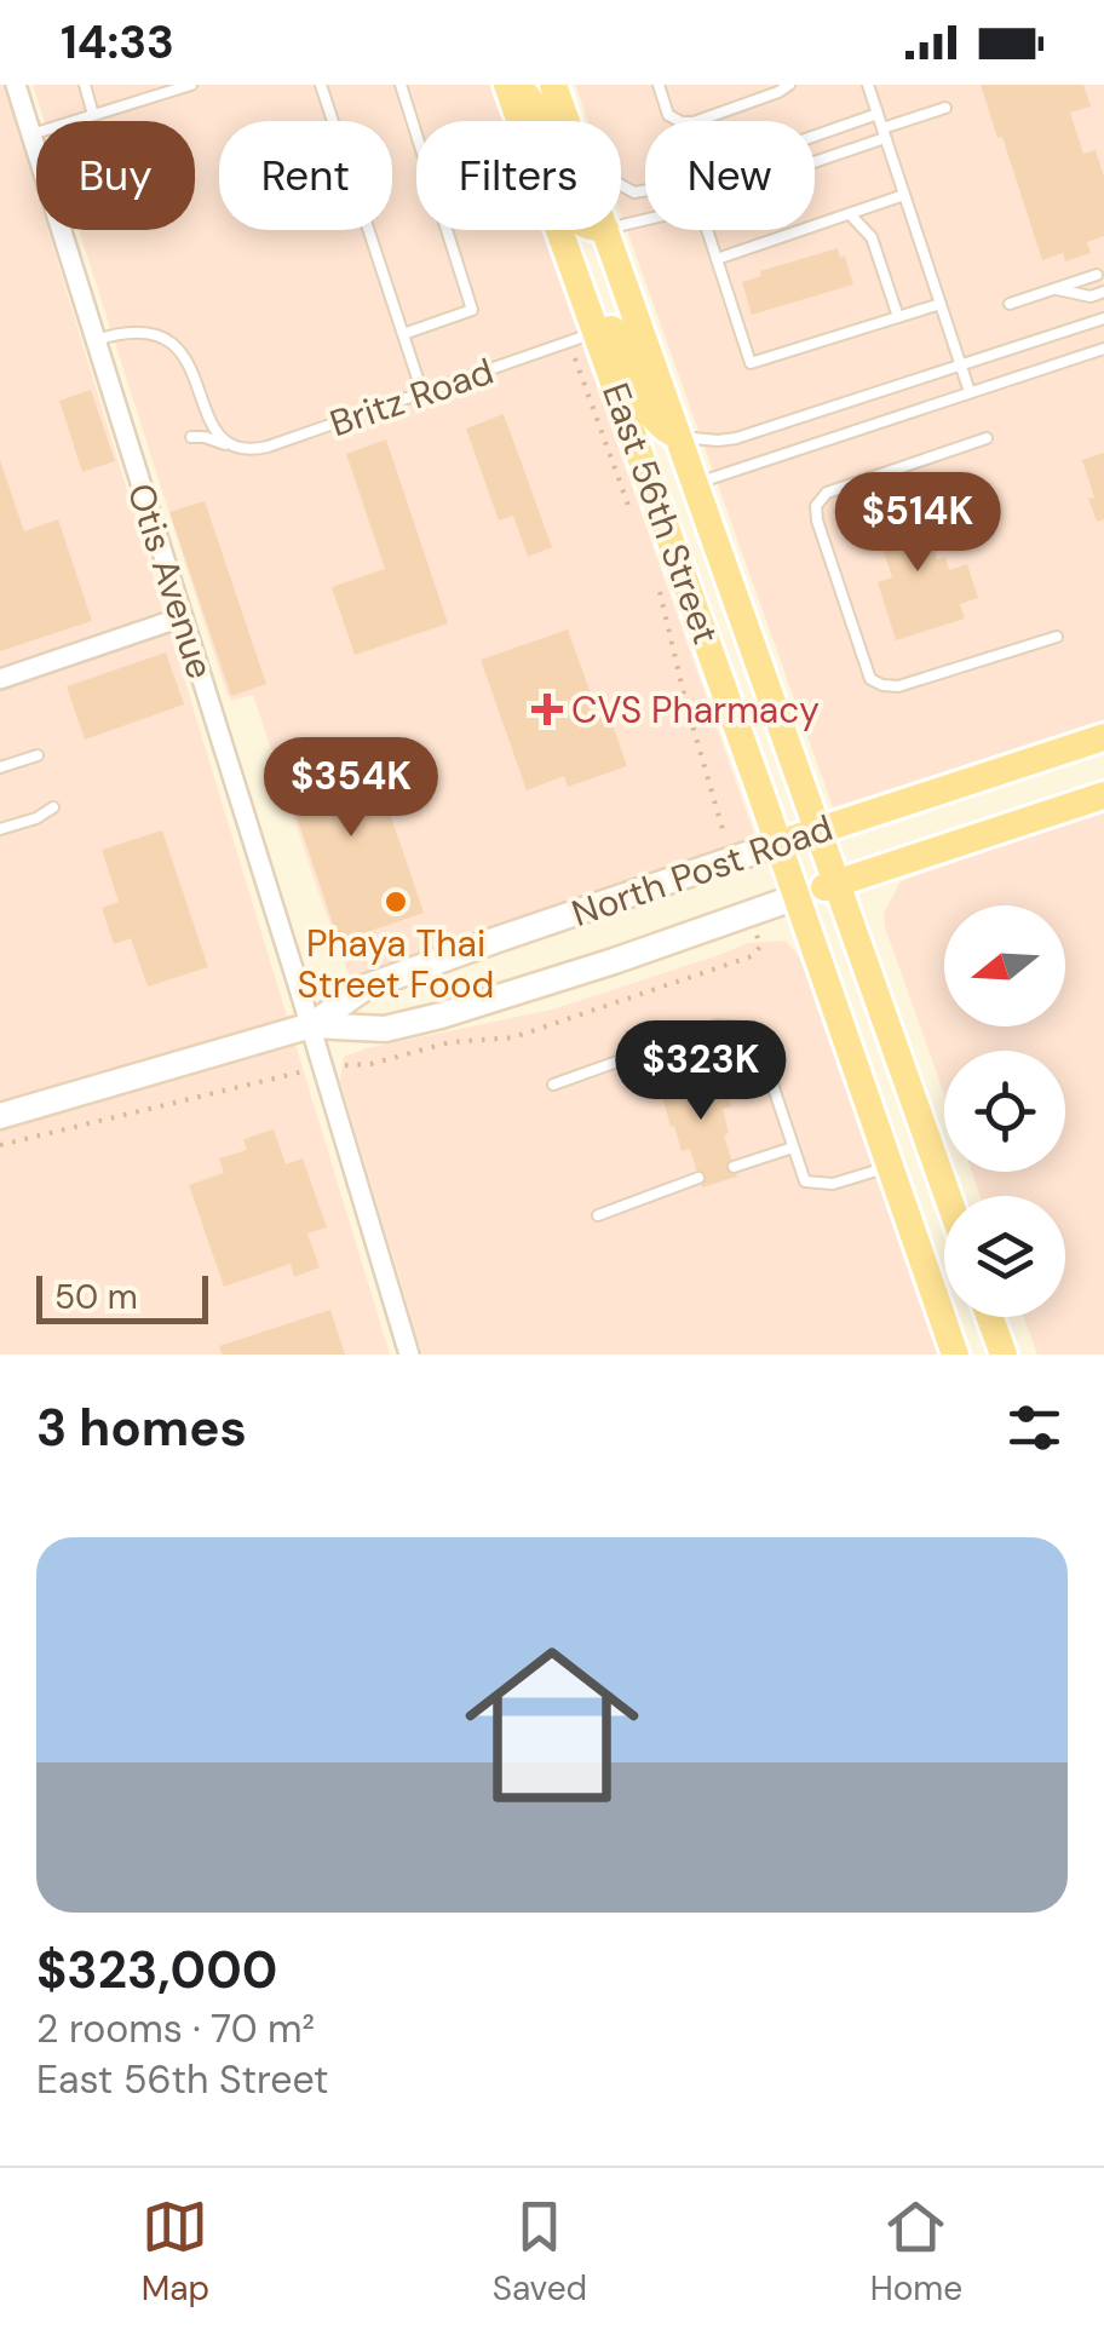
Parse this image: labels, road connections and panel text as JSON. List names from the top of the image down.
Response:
{
  "streets": {
    "main road": ["East 56th Street", "North Post Road"],
    "street": ["Otis Avenue"],
    "lane": ["Britz Road"]
  },
  "crossings": [
    ["Britz Road", "East 56th Street"],
    ["East 56th Street", "North Post Road"],
    ["Otis Avenue", "North Post Road"]
  ],
  "places": {
    "health": ["CVS Pharmacy"],
    "other": ["Phaya Thai Street Food"]
  },
  "scale_bar": "50 m",
  "north": "left",
  "page": {
    "status": "14:33",
    "chip": [
      "Buy",
      "Rent",
      "Filters",
      "New"
    ],
    "price": ["$514K", "$354K", "$323K"],
    "scale": "50 m",
    "heading": "3 homes",
    "list": [
      {
        "name": "$323,000",
        "note": "2 rooms · 70 m² · East 56th Street"
      }
    ],
    "tabs": ["Map", "Saved", "Home"]
  }
}
